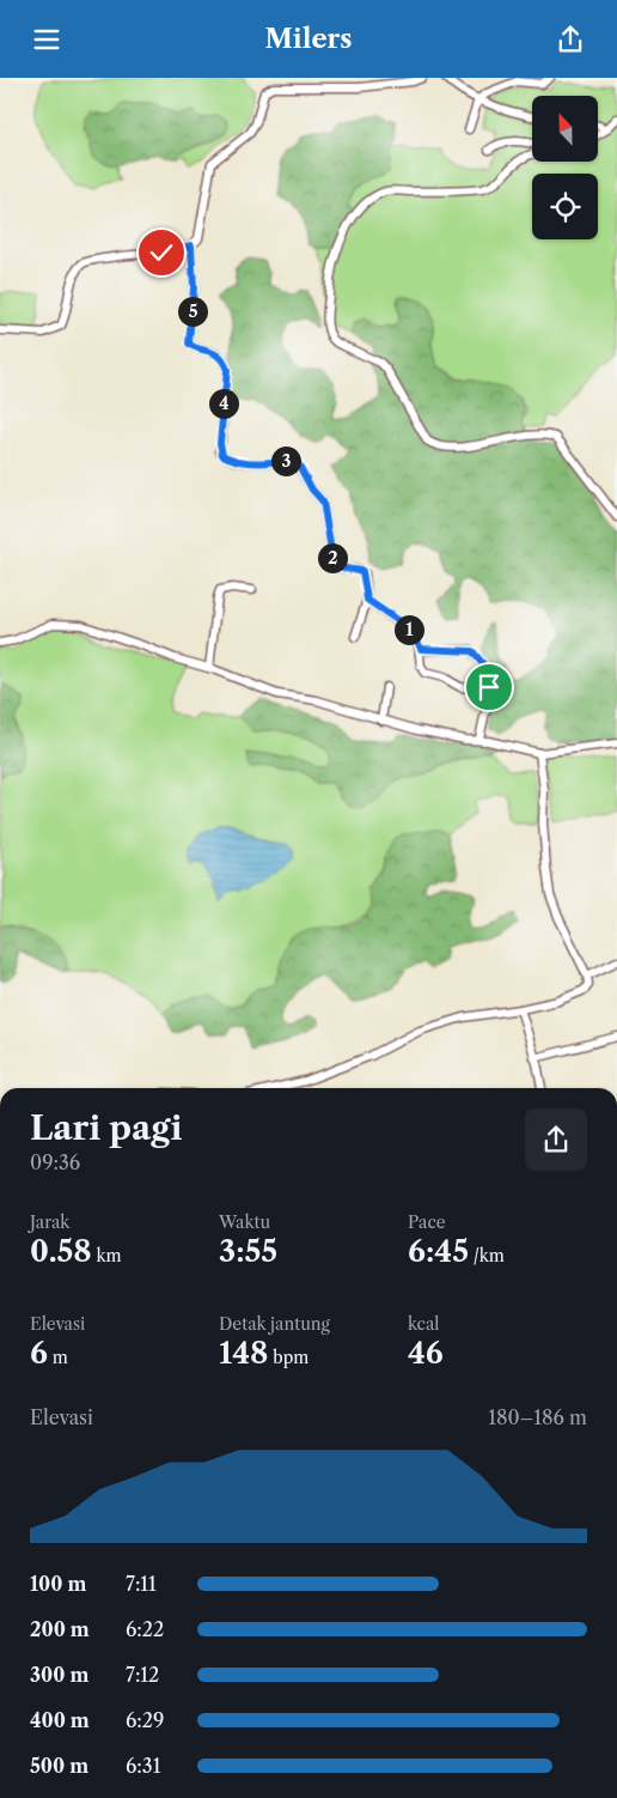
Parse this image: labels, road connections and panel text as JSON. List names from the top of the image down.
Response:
{
  "north": "top",
  "page": {
    "header": "Milers",
    "pins": [
      "5",
      "4",
      "3",
      "2",
      "1"
    ],
    "heading": ["Lari pagi", "09:36"],
    "stats": [
      ["Jarak", "0.58 km"],
      ["Waktu", "3:55"],
      ["Pace", "6:45 /km"],
      ["Elevasi", "6 m"],
      ["Detak jantung", "148 bpm"],
      ["kcal", "46"]
    ],
    "chart": ["Elevasi", "180–186 m"],
    "list": [
      {
        "name": "100 m",
        "note": "7:11"
      },
      {
        "name": "200 m",
        "note": "6:22"
      },
      {
        "name": "300 m",
        "note": "7:12"
      },
      {
        "name": "400 m",
        "note": "6:29"
      },
      {
        "name": "500 m",
        "note": "6:31"
      }
    ]
  }
}
